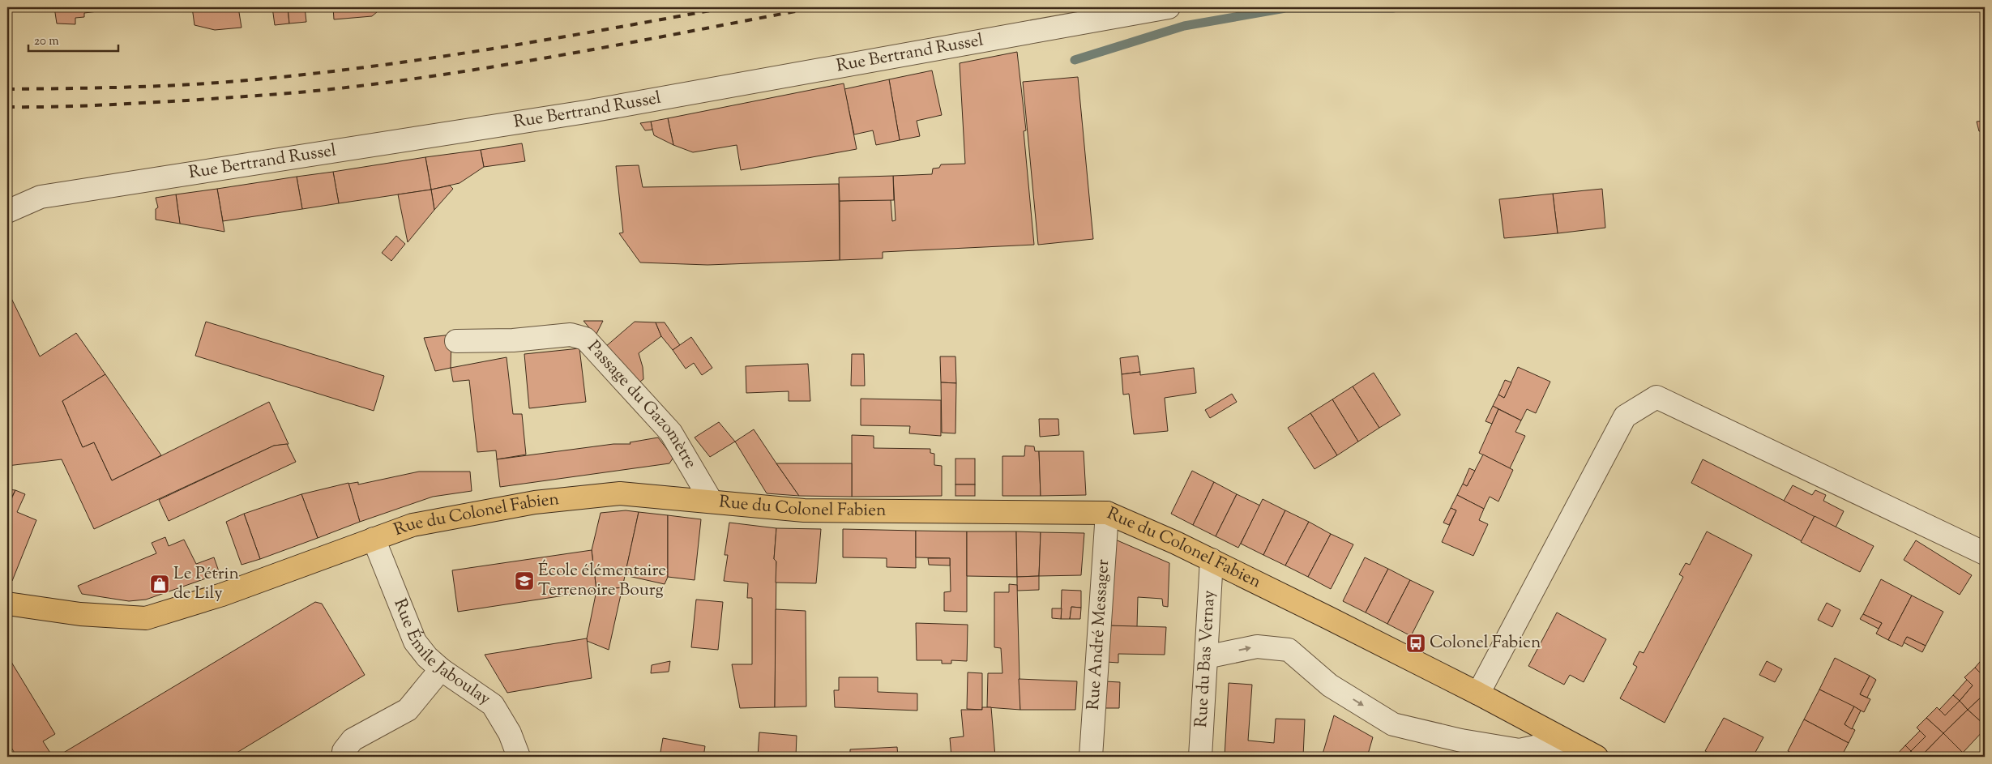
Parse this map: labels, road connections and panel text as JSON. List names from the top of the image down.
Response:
{
  "streets": {
    "main road": ["Rue du Colonel Fabien"],
    "street": [
      "Rue Bertrand Russel",
      "Passage du Gazomètre",
      "Rue André Messager",
      "Rue Émile Jaboulay",
      "Rue du Bas Vernay"
    ]
  },
  "crossings": [
    ["Passage du Gazomètre", "Rue du Colonel Fabien"],
    ["Rue du Colonel Fabien", "Rue André Messager"],
    ["Rue du Colonel Fabien", "Rue Émile Jaboulay"],
    ["Rue du Colonel Fabien", "Rue du Bas Vernay"]
  ],
  "places": {
    "school or university": ["École élémentaire Terrenoire Bourg"],
    "shop": ["Le Pétrin de Lily"],
    "bus stop": ["Colonel Fabien"]
  },
  "scale_bar": "20 m"
}
